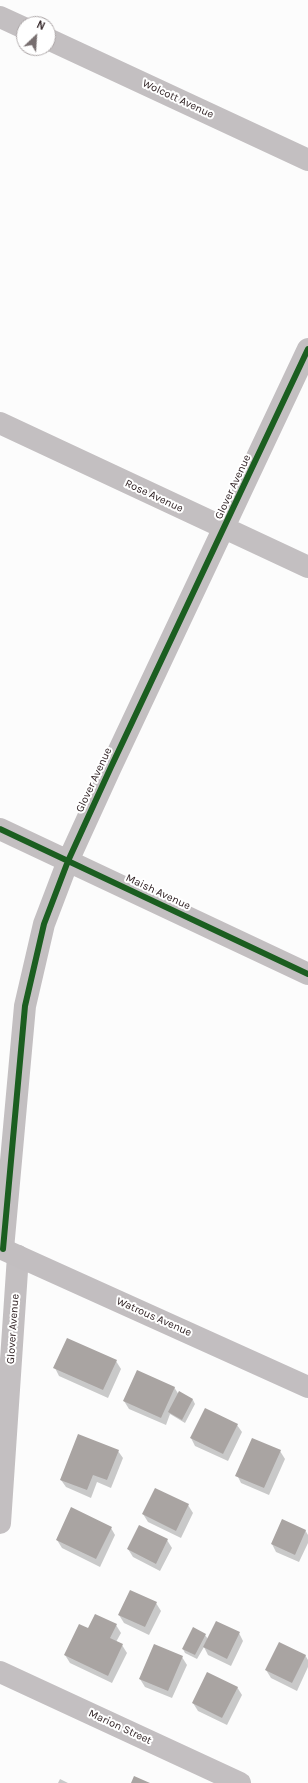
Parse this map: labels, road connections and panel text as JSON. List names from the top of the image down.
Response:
{
  "streets": {
    "street": [
      "Wolcott Avenue",
      "Glover Avenue",
      "Rose Avenue",
      "Maish Avenue",
      "Watrous Avenue",
      "Marion Street"
    ]
  },
  "crossings": [
    ["Glover Avenue", "Rose Avenue"],
    ["Glover Avenue", "Maish Avenue"],
    ["Glover Avenue", "Watrous Avenue"]
  ],
  "north": "top right"
}
